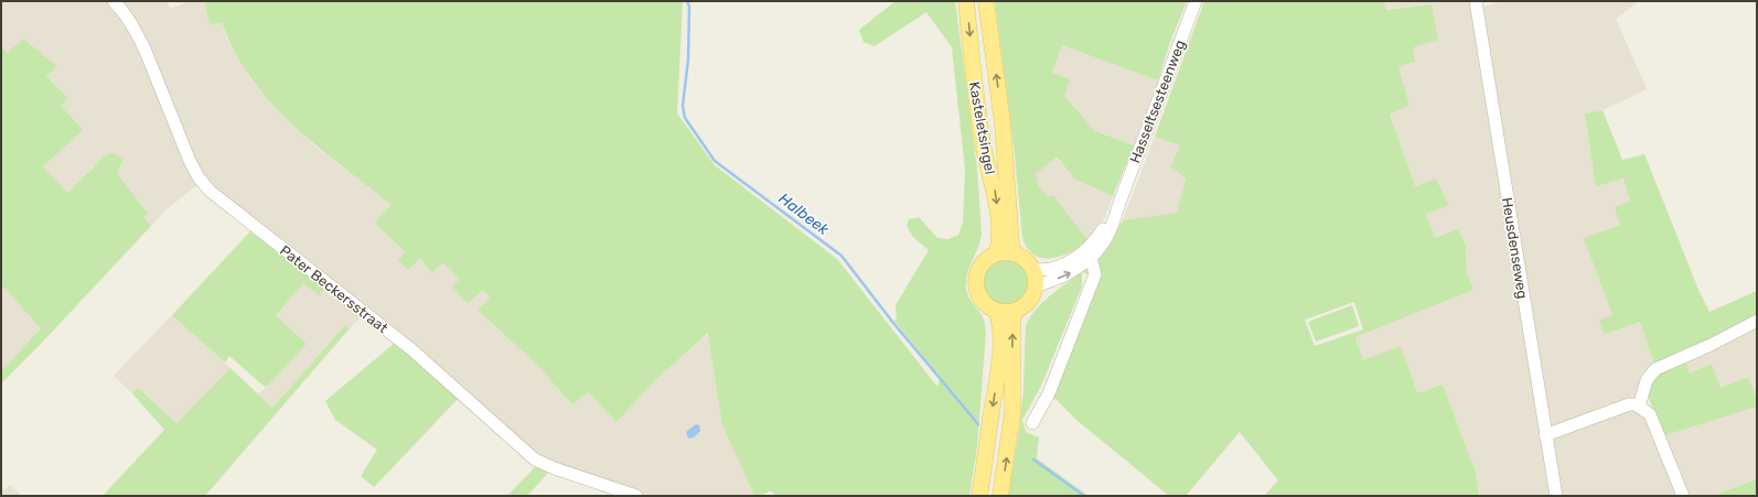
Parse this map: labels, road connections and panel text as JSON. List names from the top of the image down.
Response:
{
  "streets": {
    "main road": ["Hasseltsesteenweg", "Kasteletsingel"],
    "street": ["Heusdenseweg", "Pater Beckersstraat"]
  },
  "crossings": [
    ["Hasseltsesteenweg", "Kasteletsingel"]
  ],
  "water": ["Halbeek"]
}
